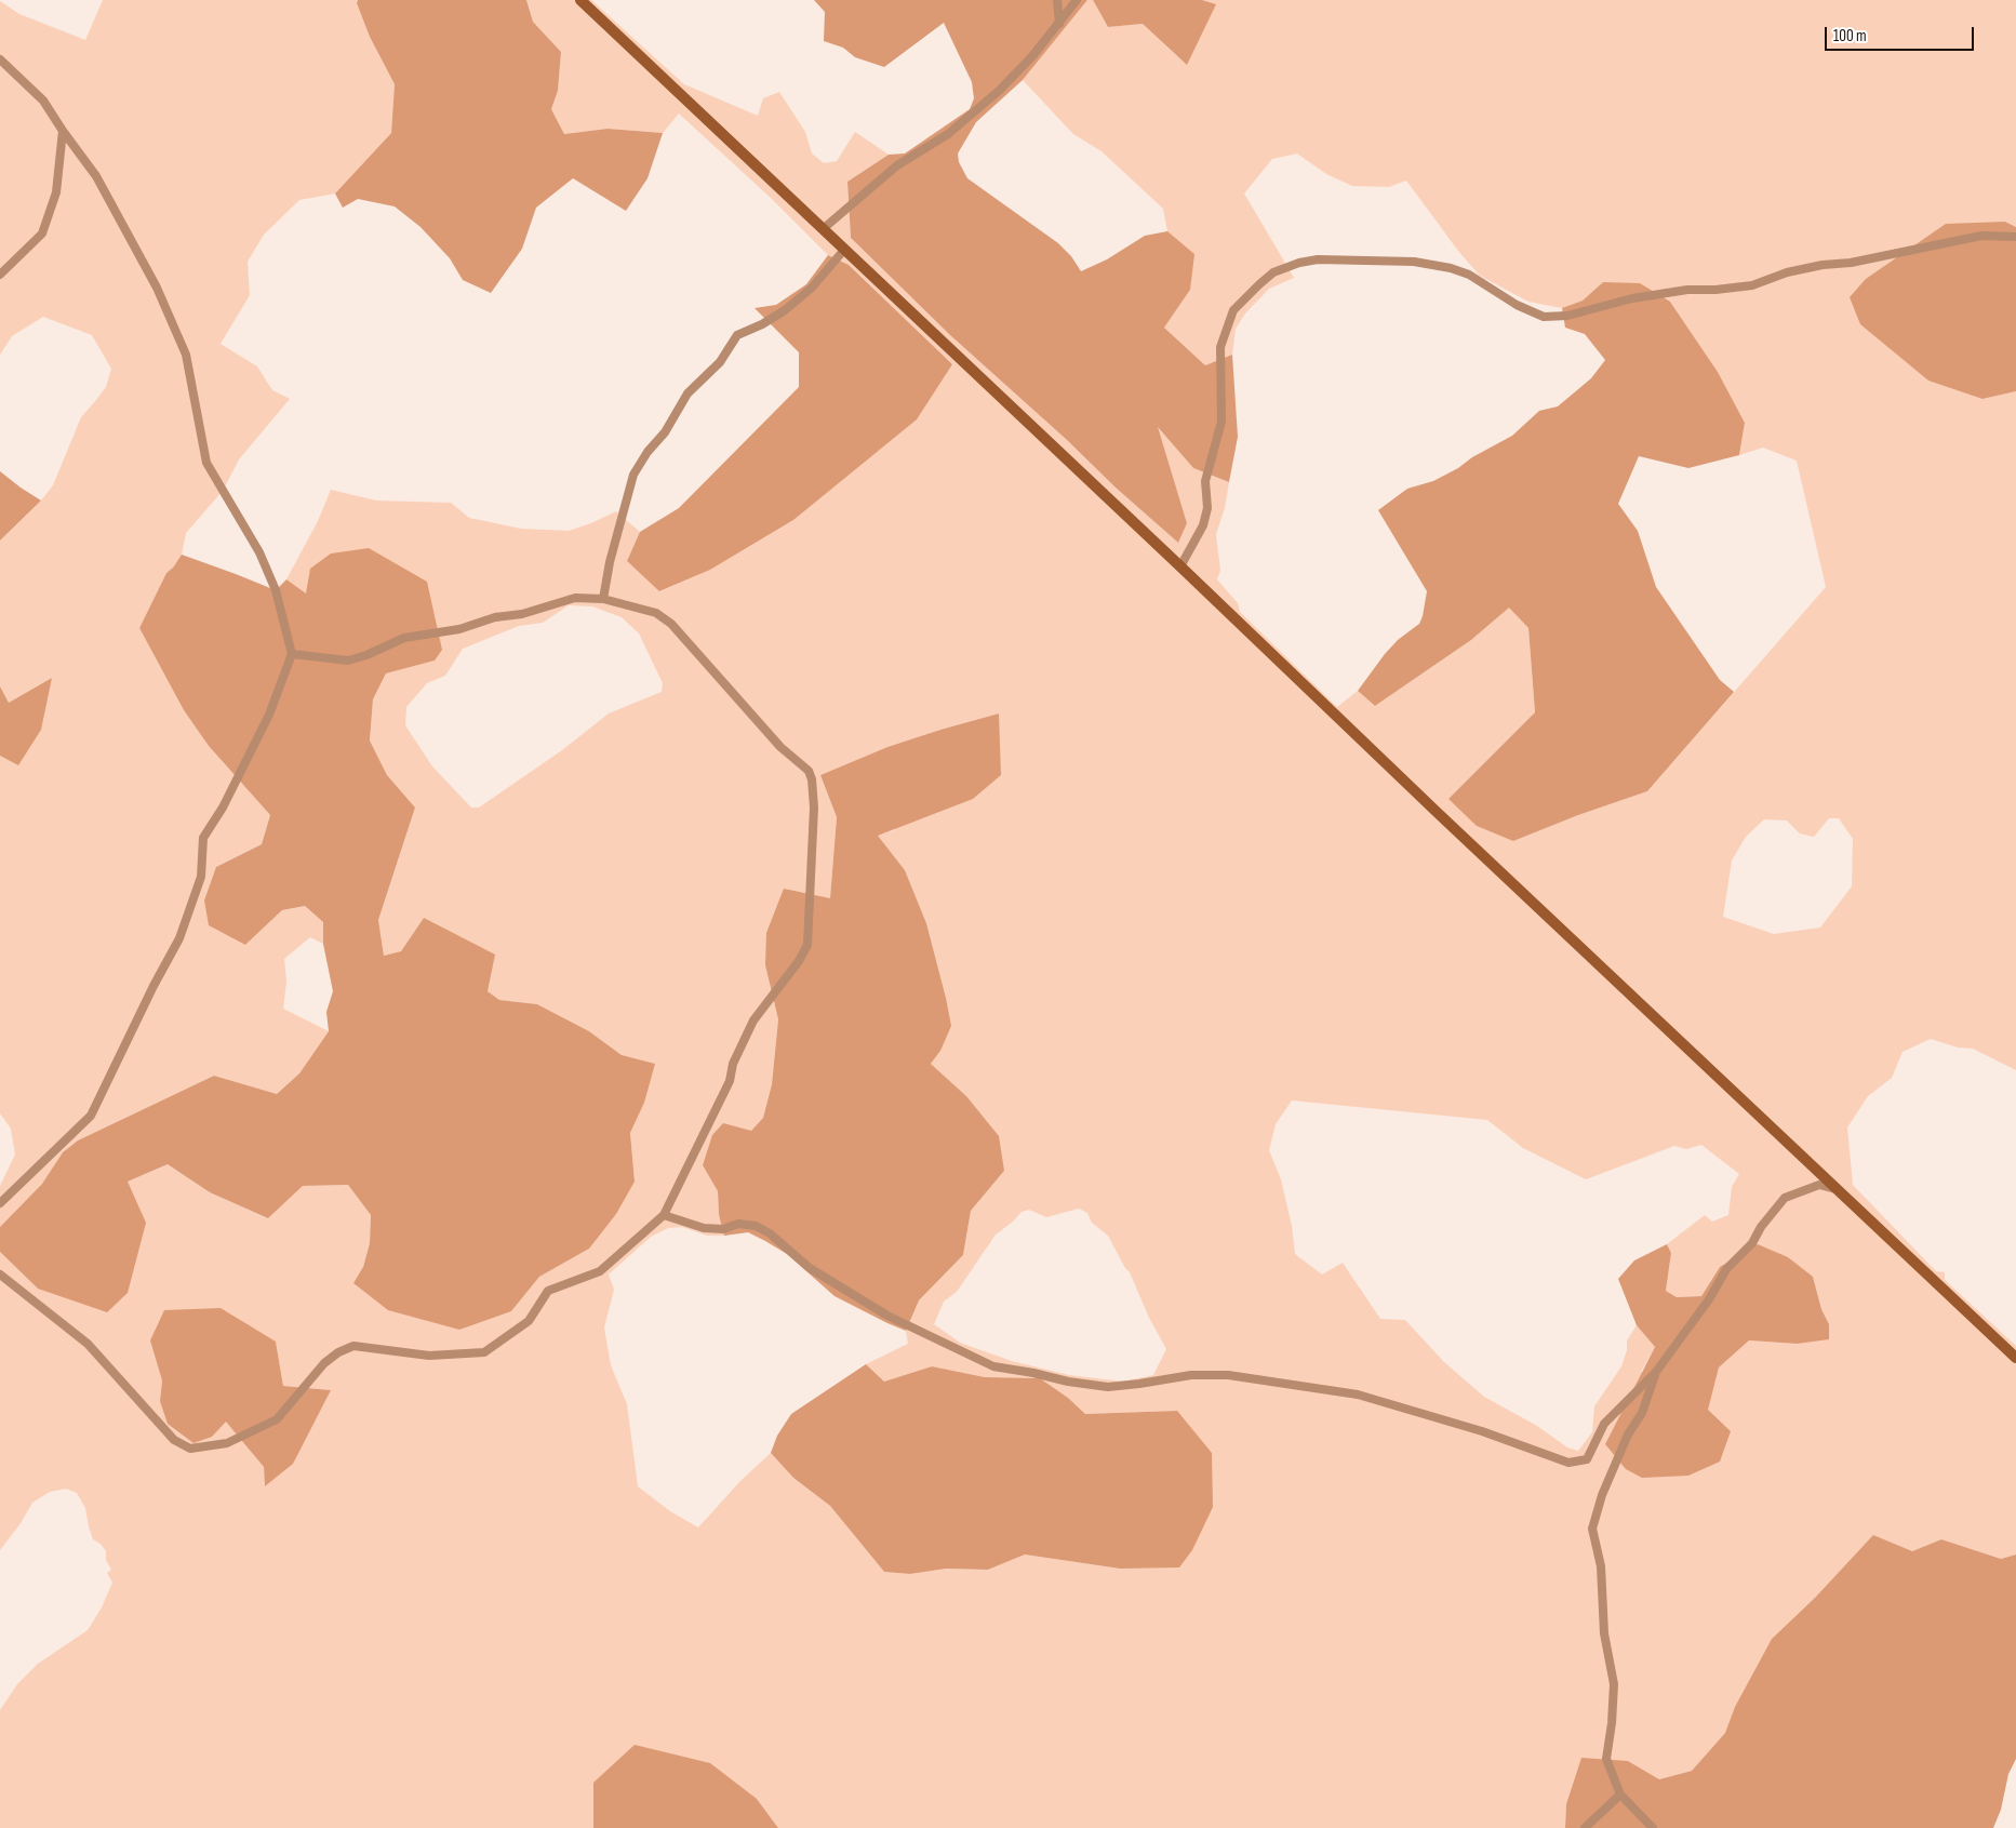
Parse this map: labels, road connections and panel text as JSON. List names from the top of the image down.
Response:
{
  "scale_bar": "100 m"
}
